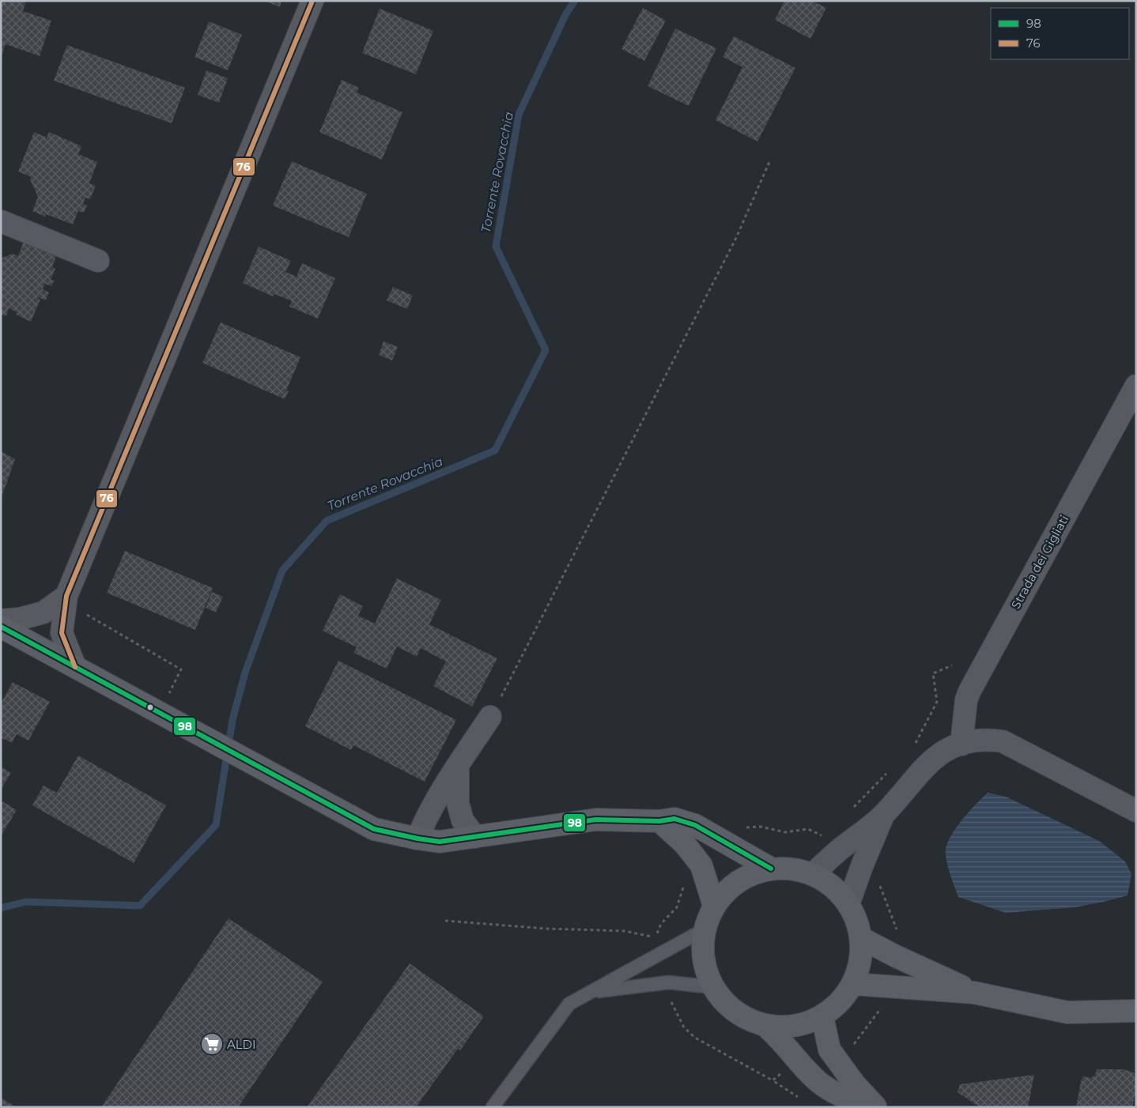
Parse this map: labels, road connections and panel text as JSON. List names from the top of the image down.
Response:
{
  "streets": {
    "street": ["Strada dei Gigliati"]
  },
  "water": ["Torrente Rovacchia"],
  "places": {
    "supermarket": ["ALDI"]
  },
  "lines": ["transit line 76", "transit line 98"],
  "legend": ["98", "76"]
}
